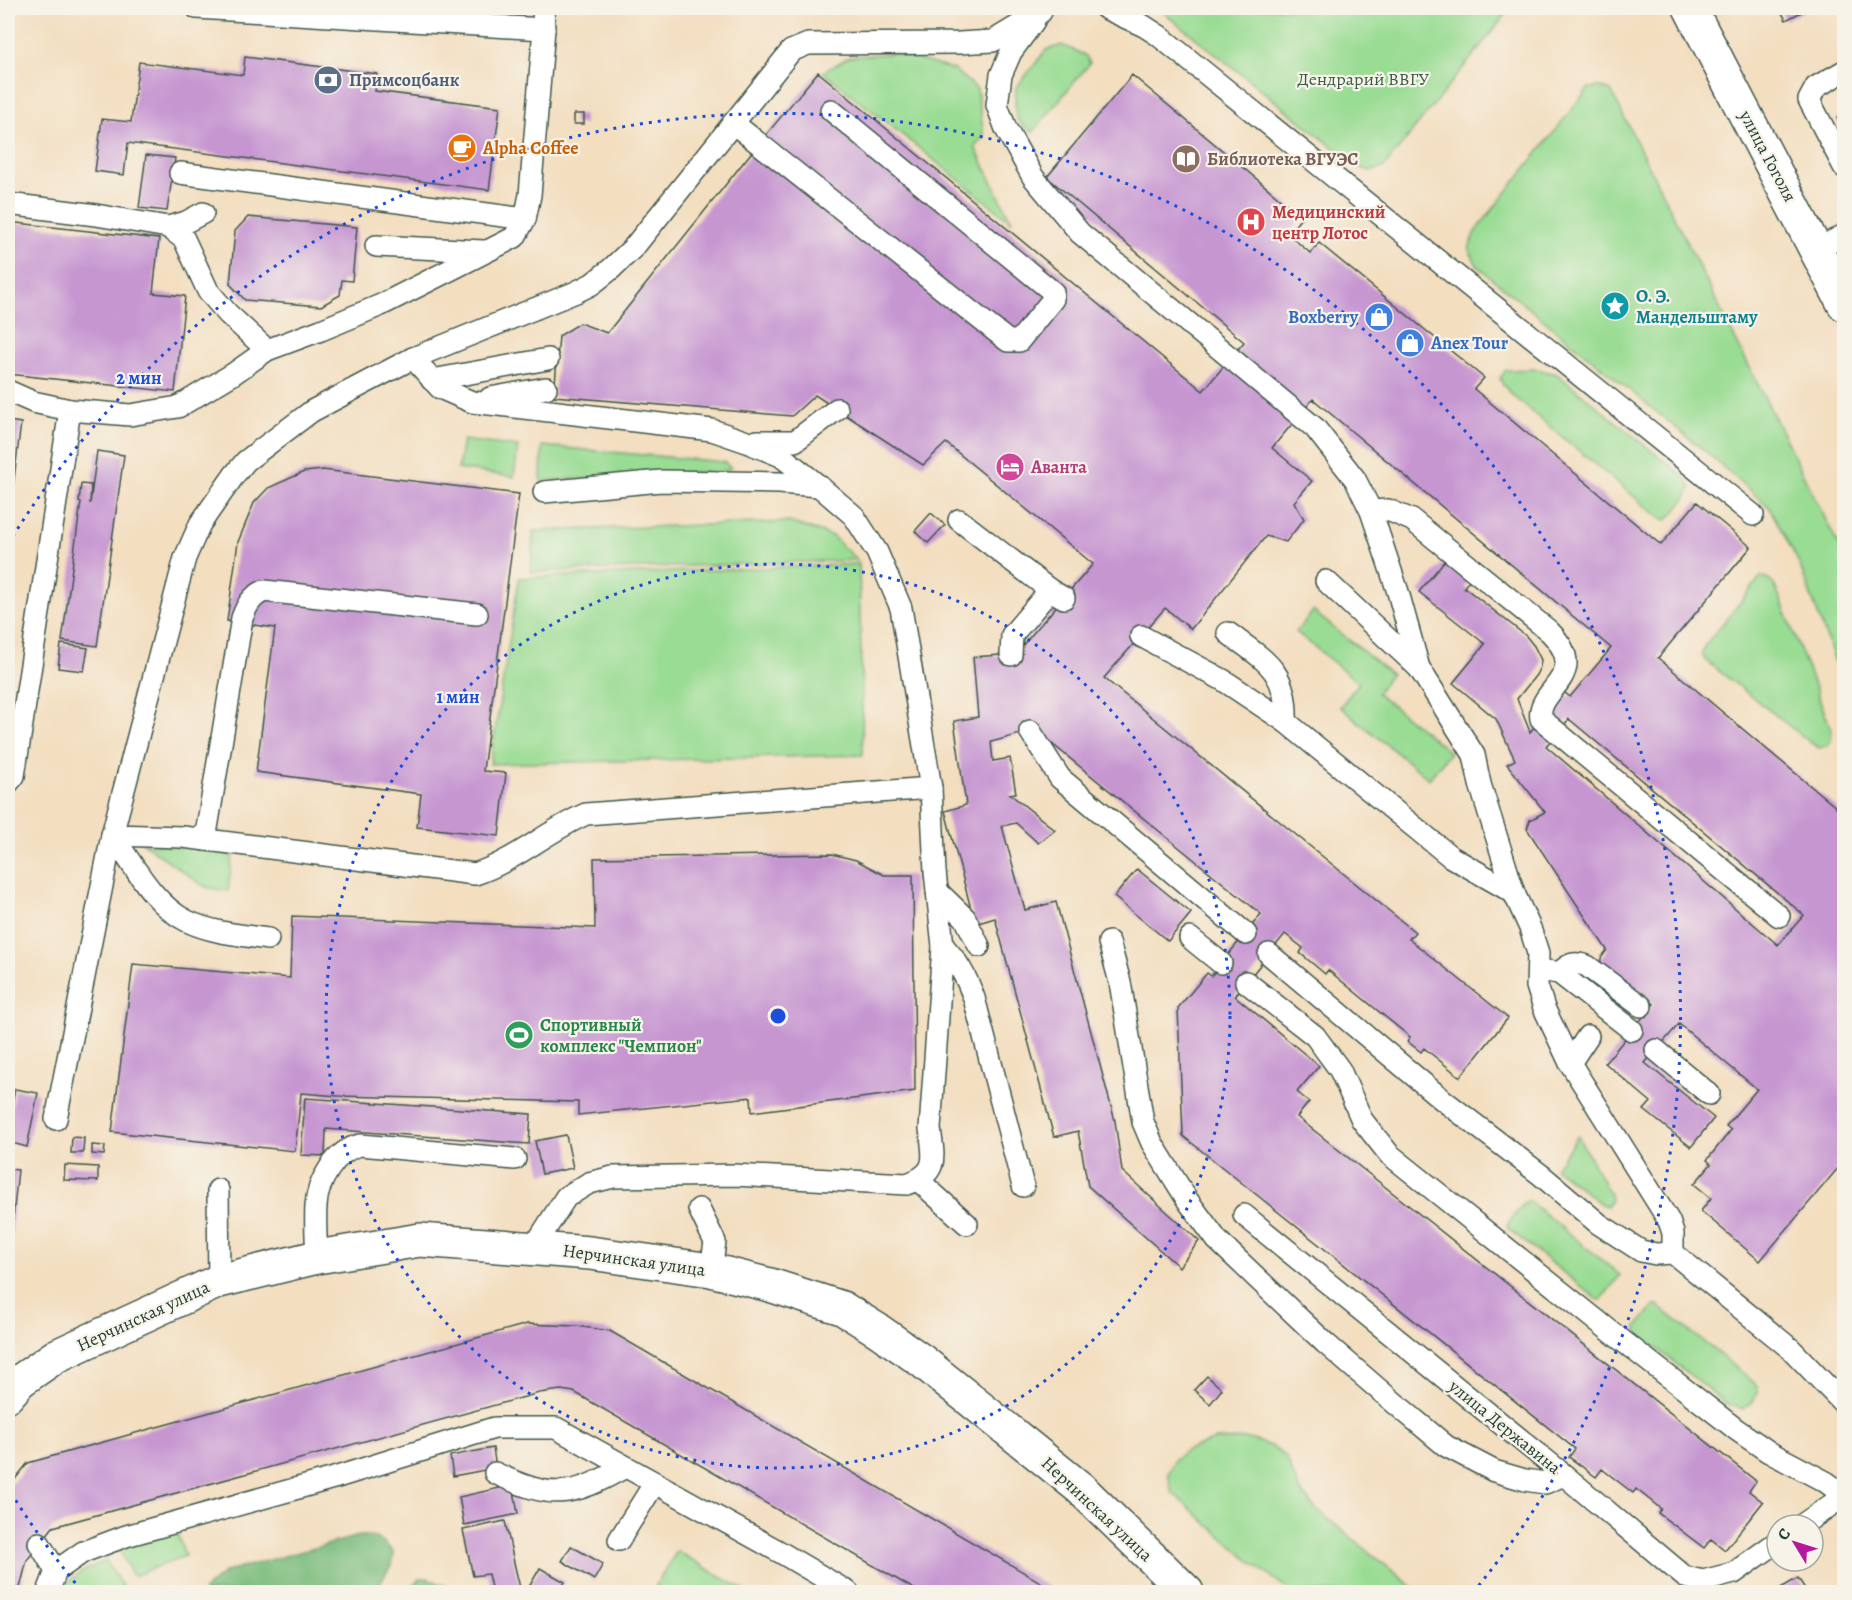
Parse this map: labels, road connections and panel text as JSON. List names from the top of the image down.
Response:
{
  "streets": {
    "main road": ["улица Гоголя", "Нерчинская улица"],
    "lane": ["улица Державина"]
  },
  "parks": ["Дендрарий ВВГУ"],
  "places": {
    "bank": ["Примсоцбанк"],
    "cafe": ["Alpha Coffee"],
    "library": ["Библиотека ВГУЭС"],
    "hospital": ["Медицинский центр Лотос"],
    "place": ["О. Э. Мандельштаму"],
    "shop": ["Boxberry", "Anex Tour"],
    "hotel": ["Аванта"],
    "sports": ["Спортивный комплекс \"Чемпион\""]
  },
  "north": "top left",
  "rings": ["2 мин", "1 мин"]
}
